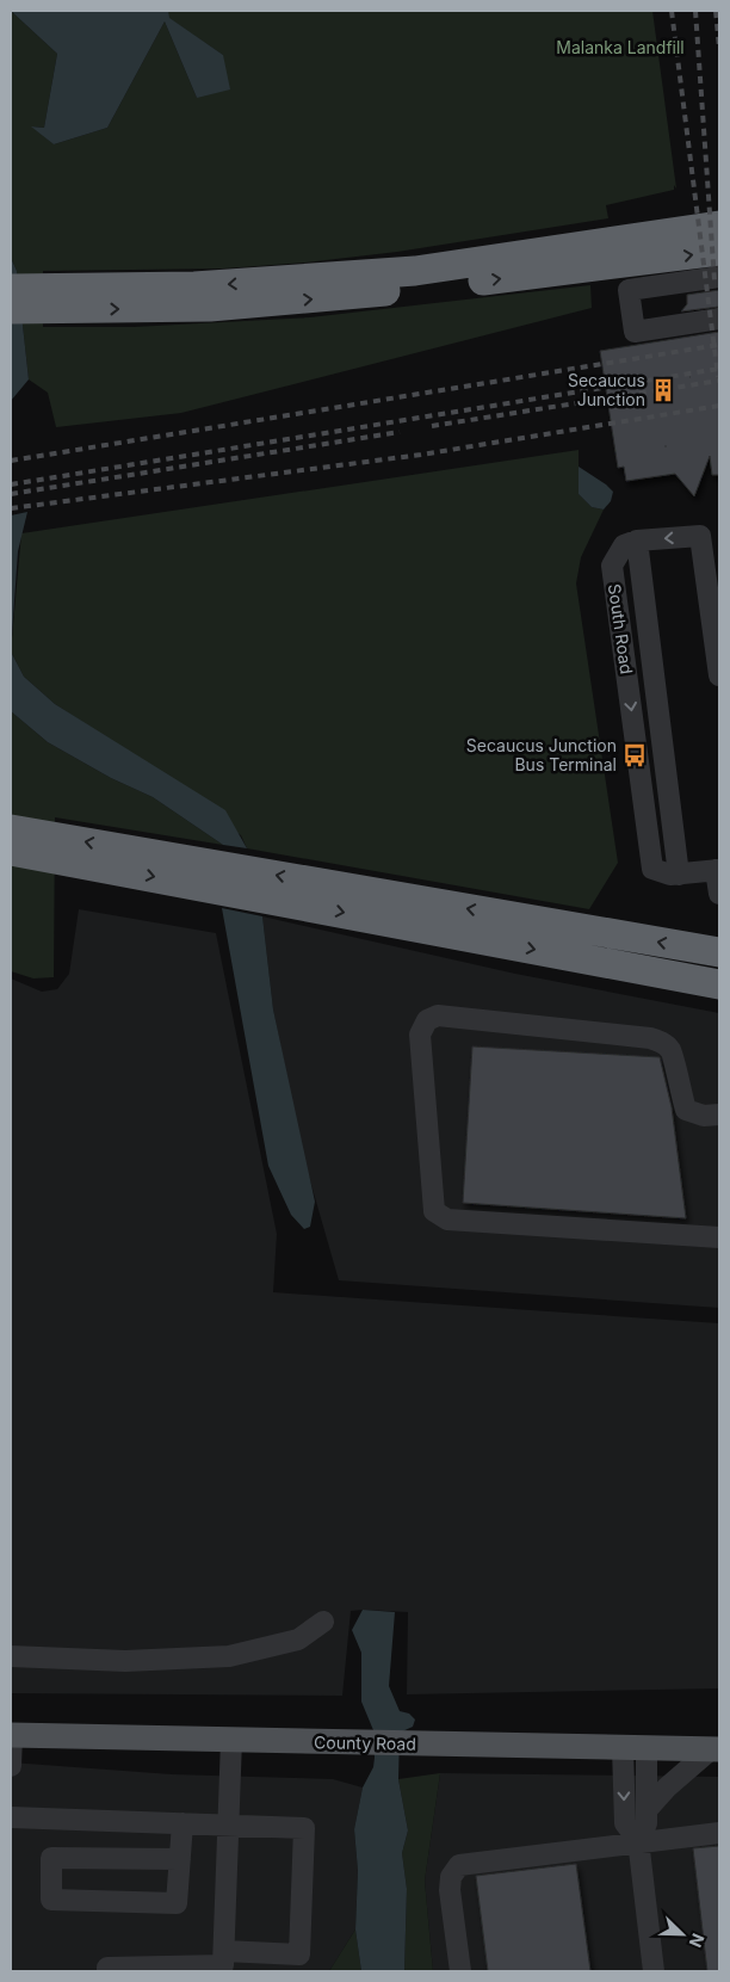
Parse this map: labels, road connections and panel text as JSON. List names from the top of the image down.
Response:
{
  "streets": {
    "main road": ["County Road"],
    "lane": ["South Road"]
  },
  "parks": ["Malanka Landfill"],
  "places": {
    "building": ["Secaucus Junction"],
    "bus stop": ["Secaucus Junction Bus Terminal"]
  },
  "north": "bottom right"
}
